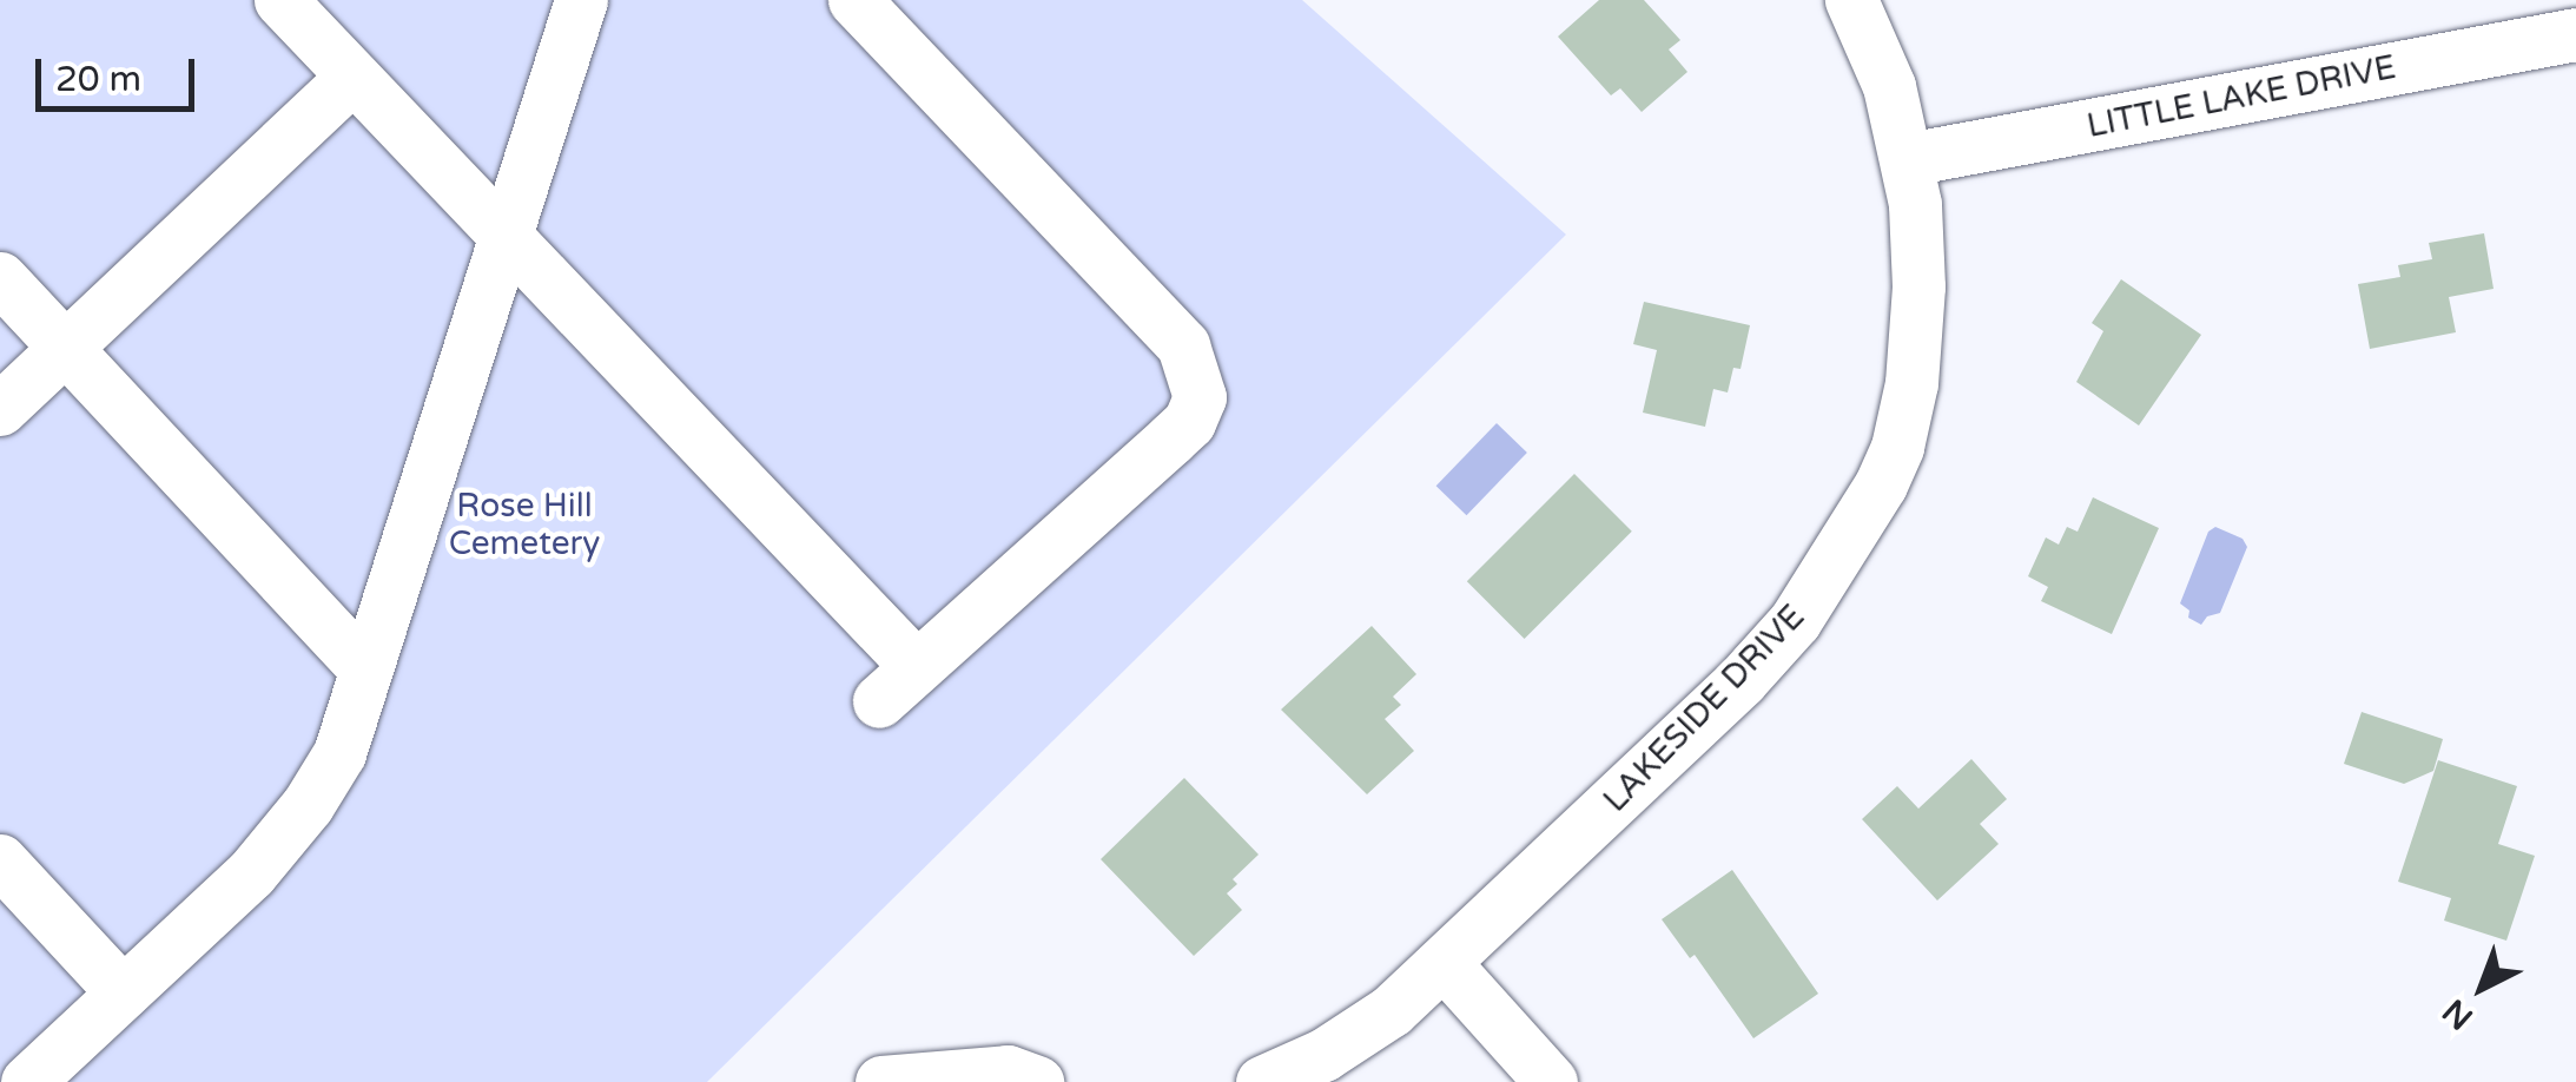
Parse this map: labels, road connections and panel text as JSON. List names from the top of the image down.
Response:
{
  "streets": {
    "street": ["LITTLE LAKE DRIVE", "LAKESIDE DRIVE"]
  },
  "crossings": [
    ["LITTLE LAKE DRIVE", "LAKESIDE DRIVE"]
  ],
  "parks": ["Rose Hill Cemetery"],
  "scale_bar": "20 m",
  "north": "bottom left"
}
